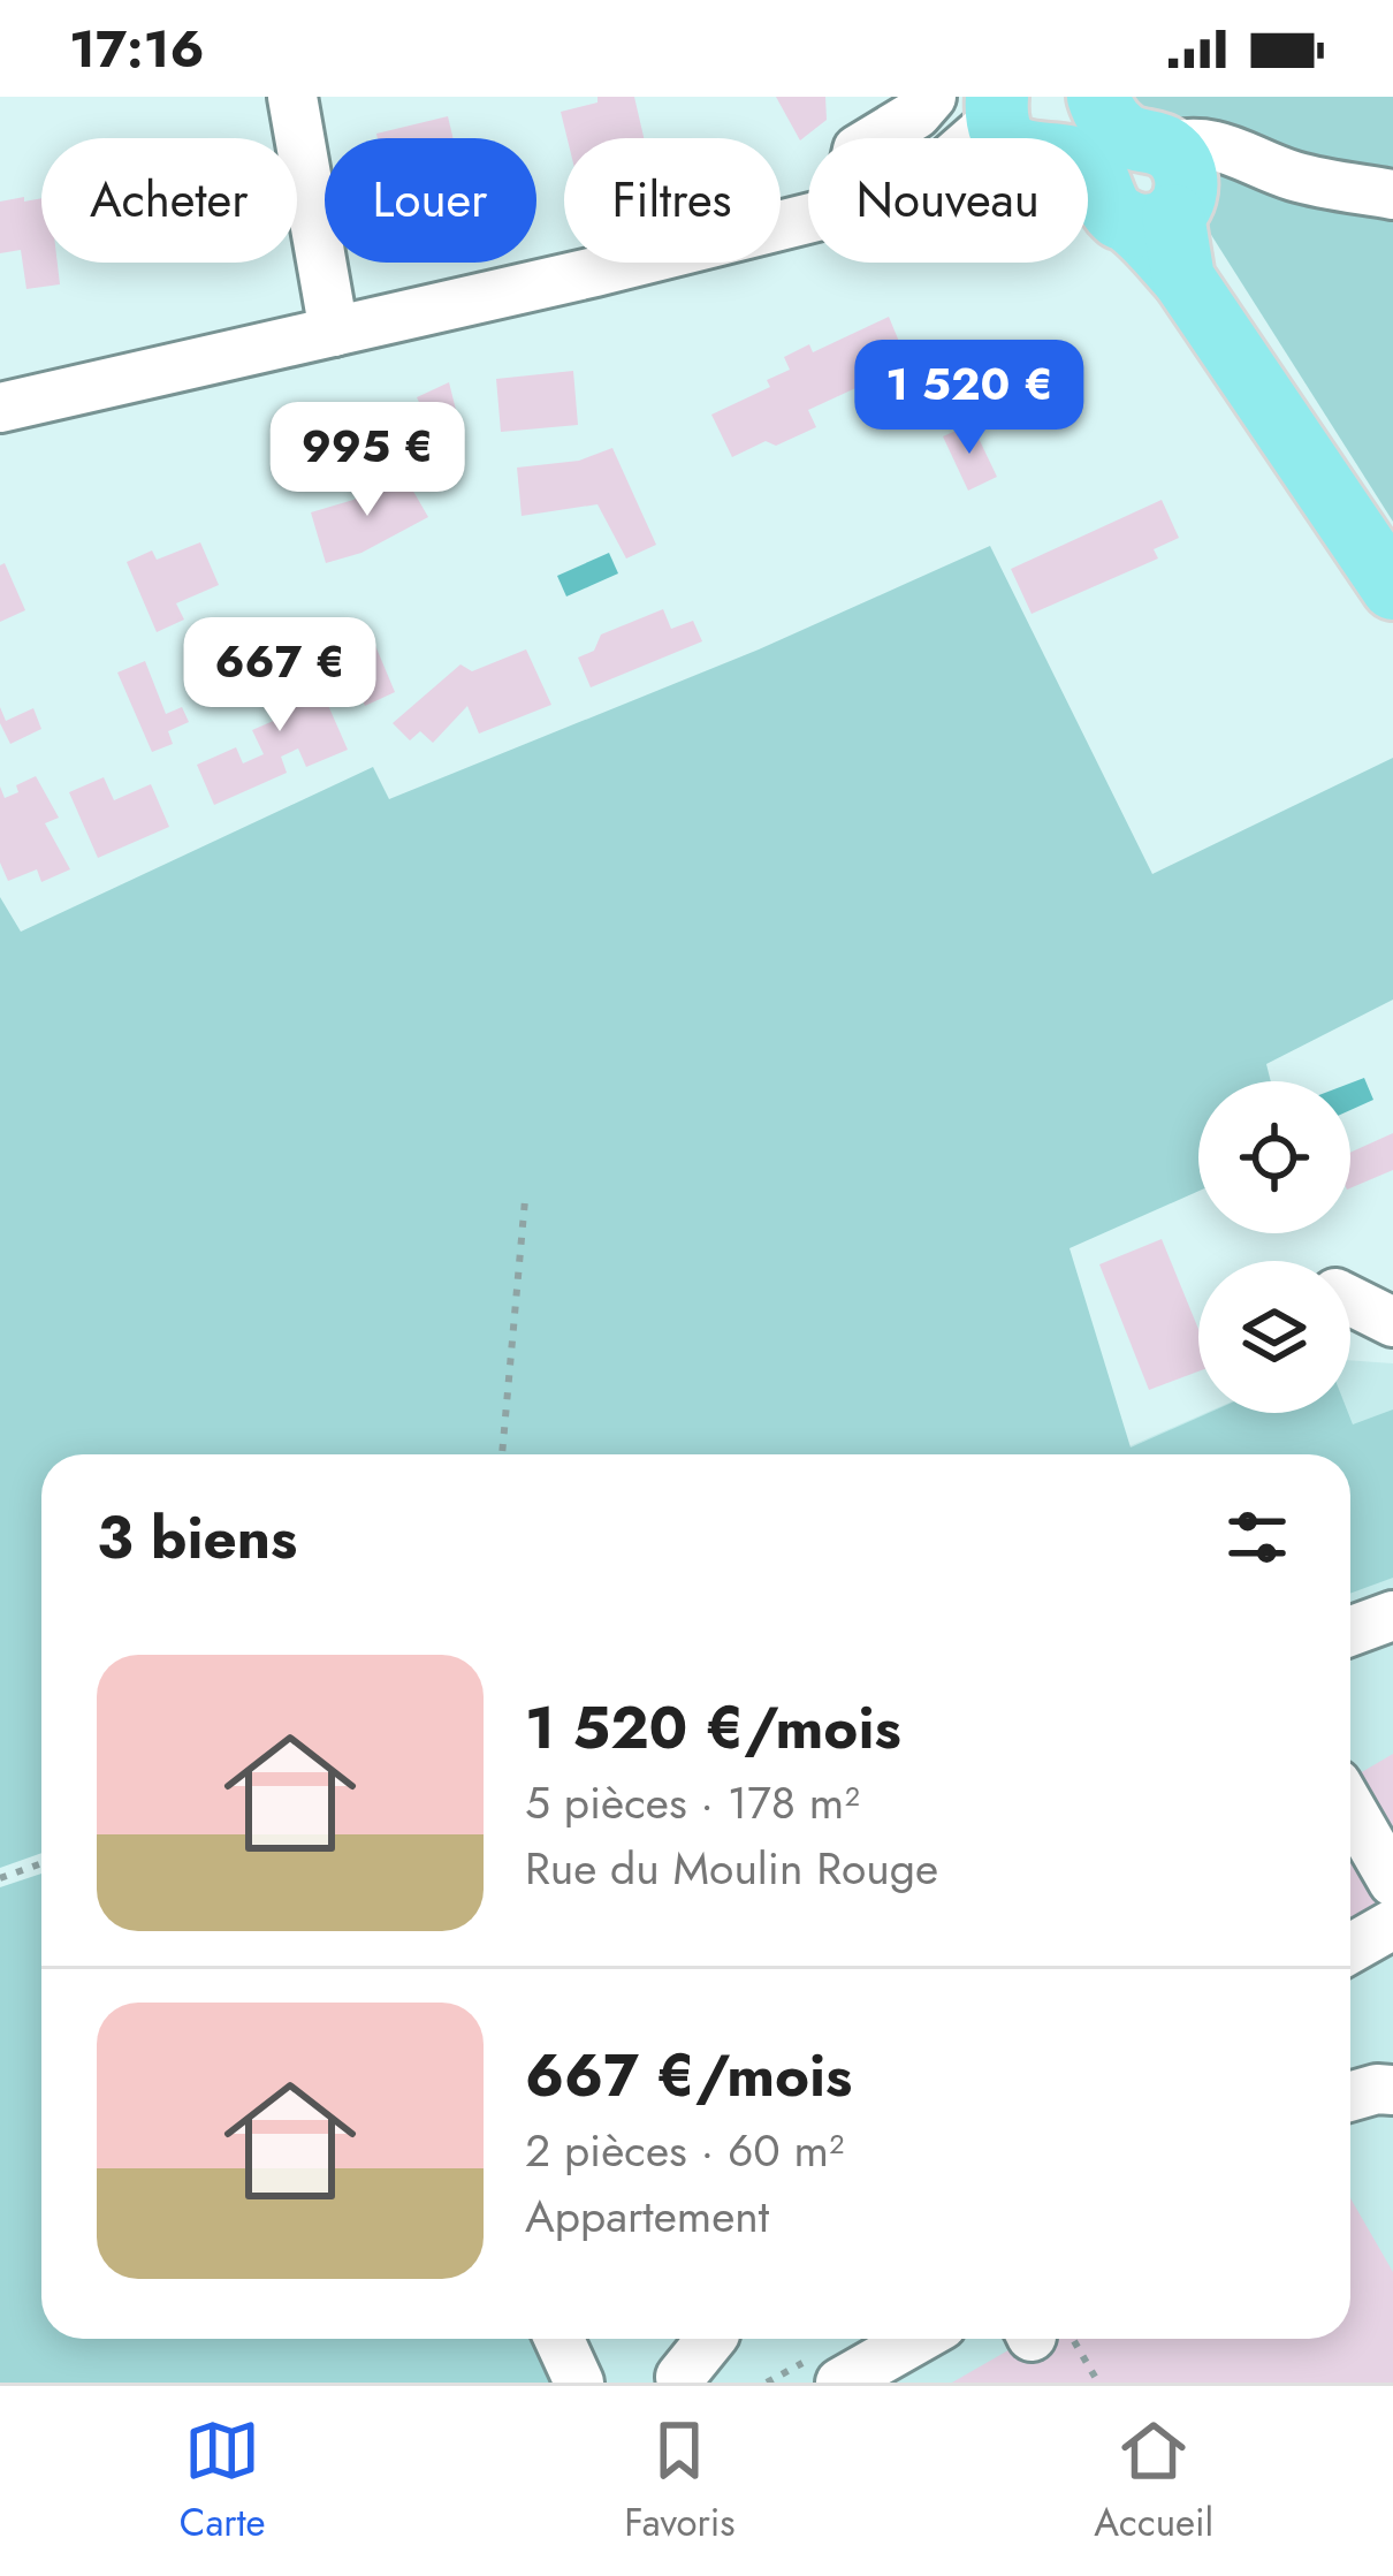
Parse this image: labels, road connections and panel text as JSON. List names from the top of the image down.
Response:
{
  "page": {
    "status": "17:16",
    "chip": [
      "Acheter",
      "Louer",
      "Filtres",
      "Nouveau"
    ],
    "price": ["1 520 €", "995 €", "667 €"],
    "heading": "3 biens",
    "list": [
      {
        "name": "1 520 €/mois",
        "note": "5 pièces · 178 m² · Rue du Moulin Rouge"
      },
      {
        "name": "667 €/mois",
        "note": "2 pièces · 60 m² · Appartement"
      }
    ],
    "tabs": ["Carte", "Favoris", "Accueil"]
  }
}
